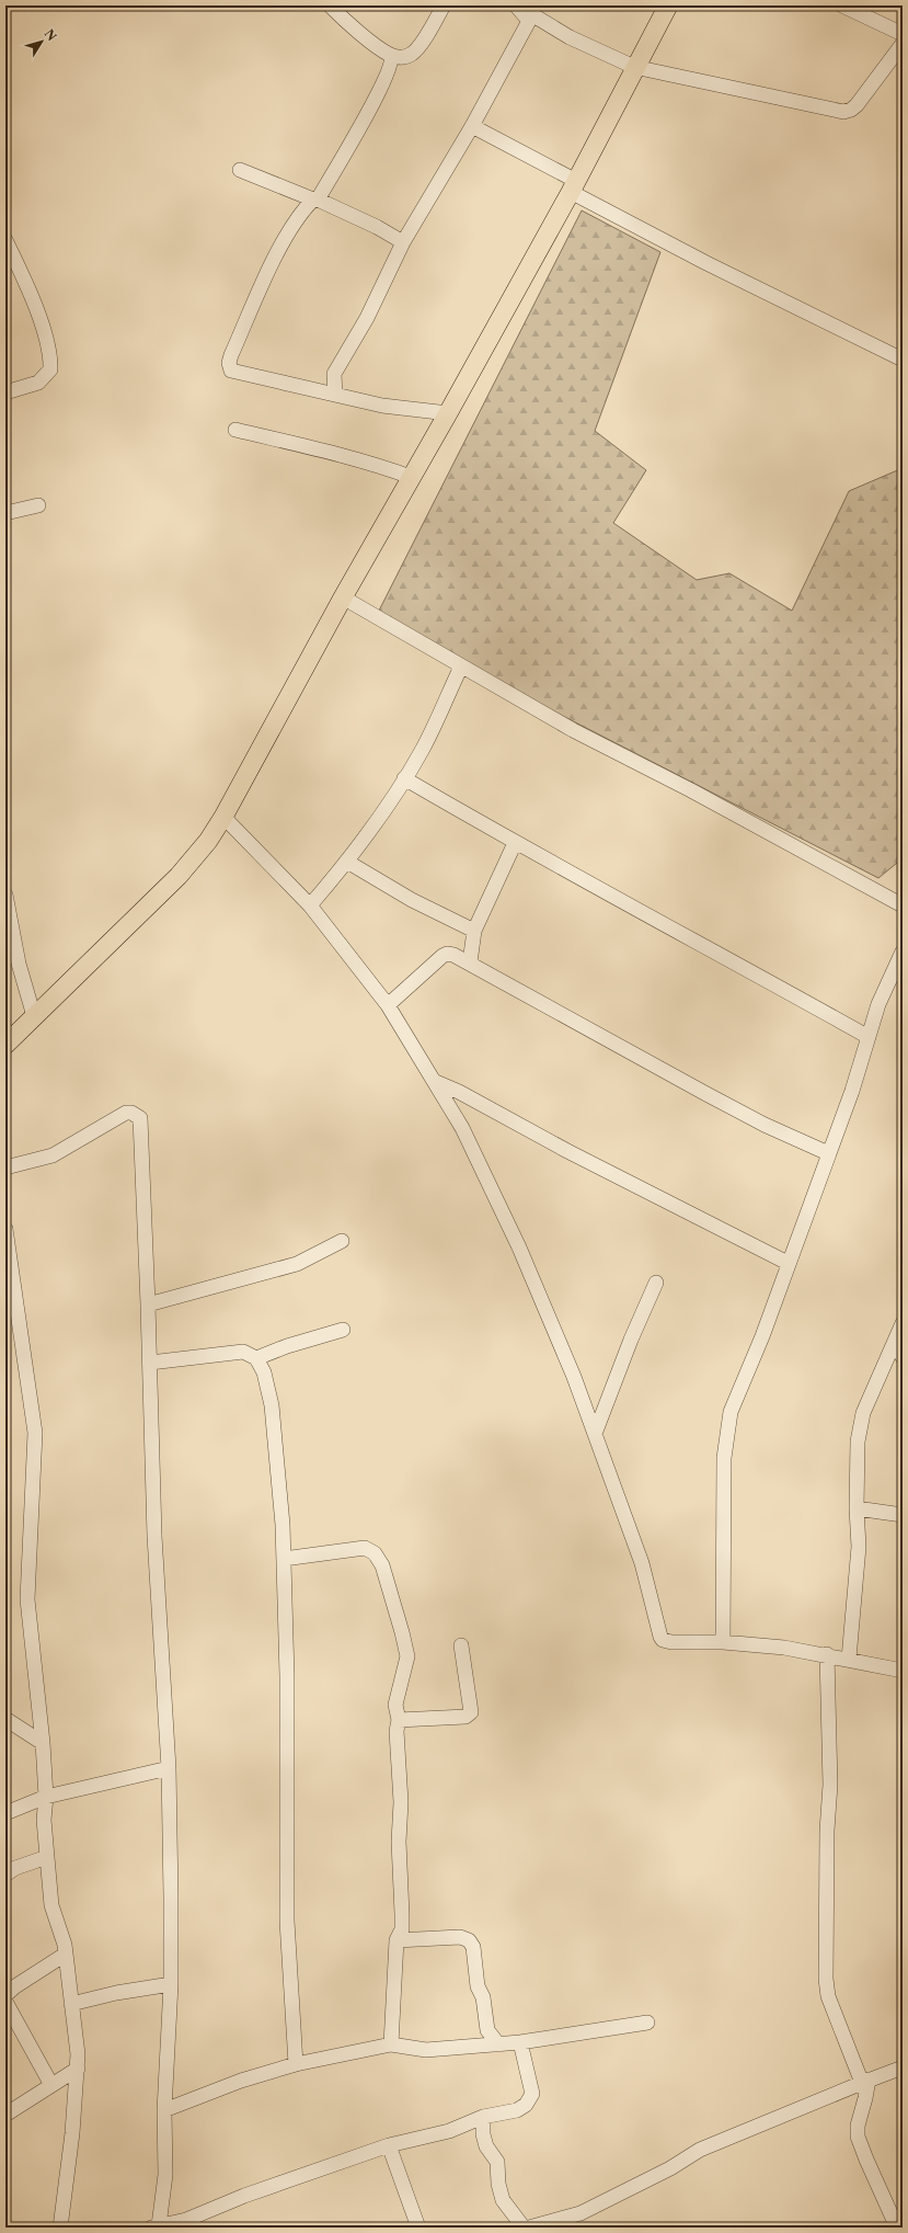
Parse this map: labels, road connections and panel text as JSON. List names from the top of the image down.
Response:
{
  "north": "top right"
}
